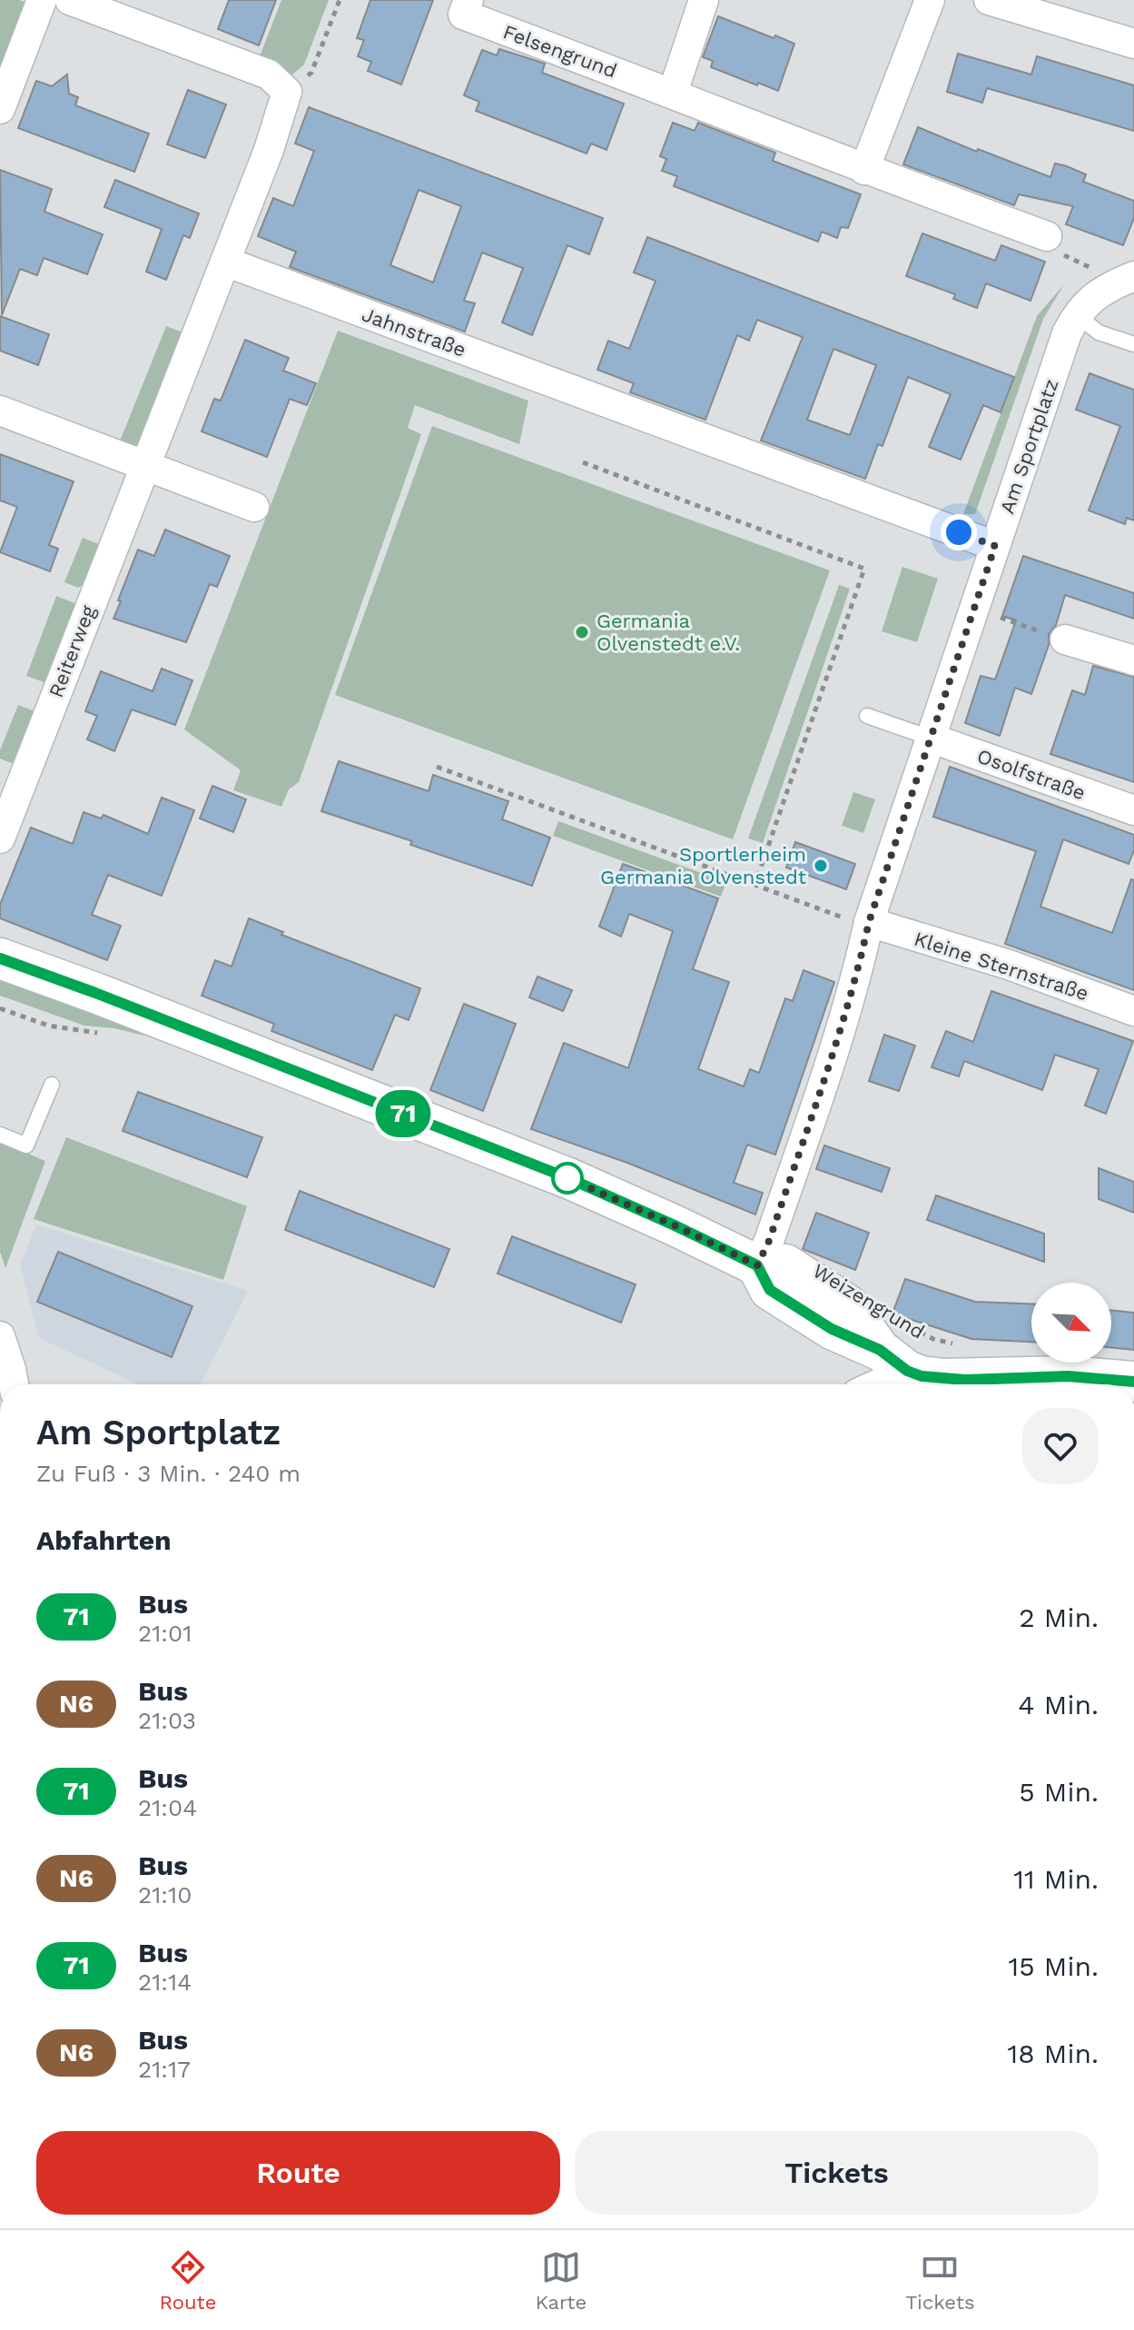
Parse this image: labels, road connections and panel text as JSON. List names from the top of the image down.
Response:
{
  "streets": {
    "main road": ["Weizengrund"],
    "street": [
      "Felsengrund",
      "Jahnstraße",
      "Am Sportplatz",
      "Reiterweg",
      "Osolfstraße",
      "Kleine Sternstraße"
    ]
  },
  "crossings": [
    ["Jahnstraße", "Am Sportplatz"],
    ["Jahnstraße", "Reiterweg"],
    ["Am Sportplatz", "Osolfstraße"],
    ["Am Sportplatz", "Kleine Sternstraße"],
    ["Am Sportplatz", "Weizengrund"]
  ],
  "places": ["Germania Olvenstedt e.V.", "Sportlerheim Germania Olvenstedt"],
  "lines": ["bus line 71"],
  "north": "bottom right",
  "page": {
    "on_map": "71",
    "heading": [
      ["Am Sportplatz", "Zu Fuß · 3 Min. · 240 m"],
      "Abfahrten"
    ],
    "list": [
      {
        "mark": "71",
        "name": "Bus",
        "note": "21:01",
        "value": "2 Min."
      },
      {
        "mark": "N6",
        "name": "Bus",
        "note": "21:03",
        "value": "4 Min."
      },
      {
        "mark": "71",
        "name": "Bus",
        "note": "21:04",
        "value": "5 Min."
      },
      {
        "mark": "N6",
        "name": "Bus",
        "note": "21:10",
        "value": "11 Min."
      },
      {
        "mark": "71",
        "name": "Bus",
        "note": "21:14",
        "value": "15 Min."
      },
      {
        "mark": "N6",
        "name": "Bus",
        "note": "21:17",
        "value": "18 Min."
      }
    ],
    "buttons": ["Route", "Tickets"],
    "tabs": ["Route", "Karte", "Tickets"]
  }
}
